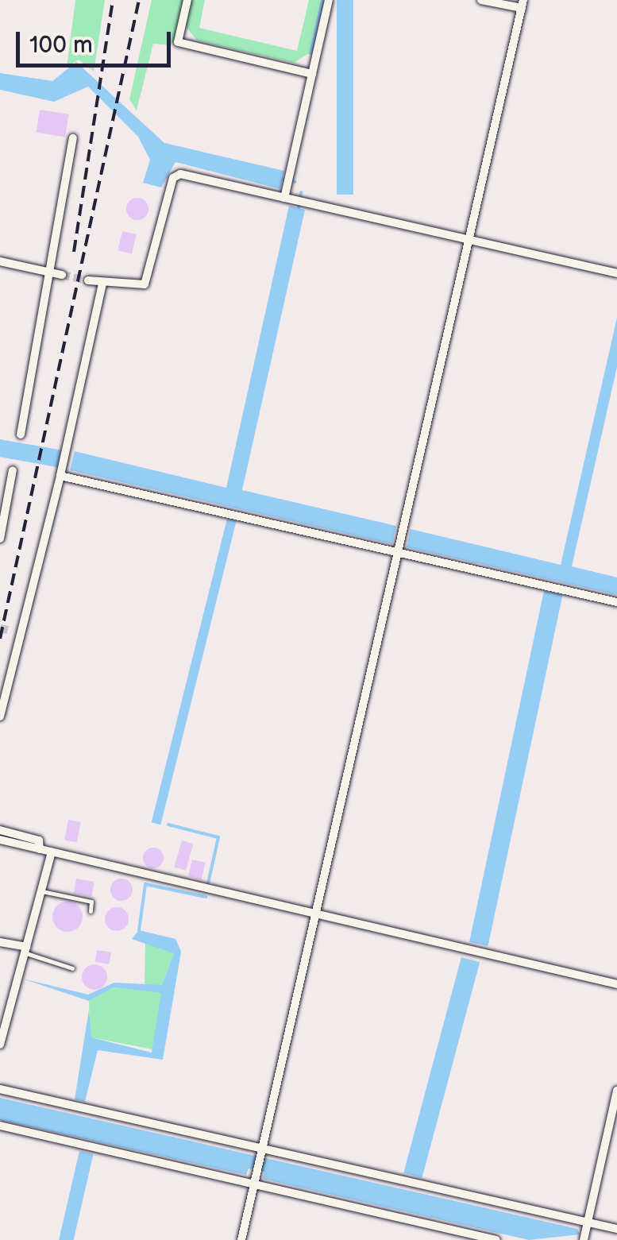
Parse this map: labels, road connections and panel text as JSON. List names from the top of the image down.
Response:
{
  "scale_bar": "100 m"
}
